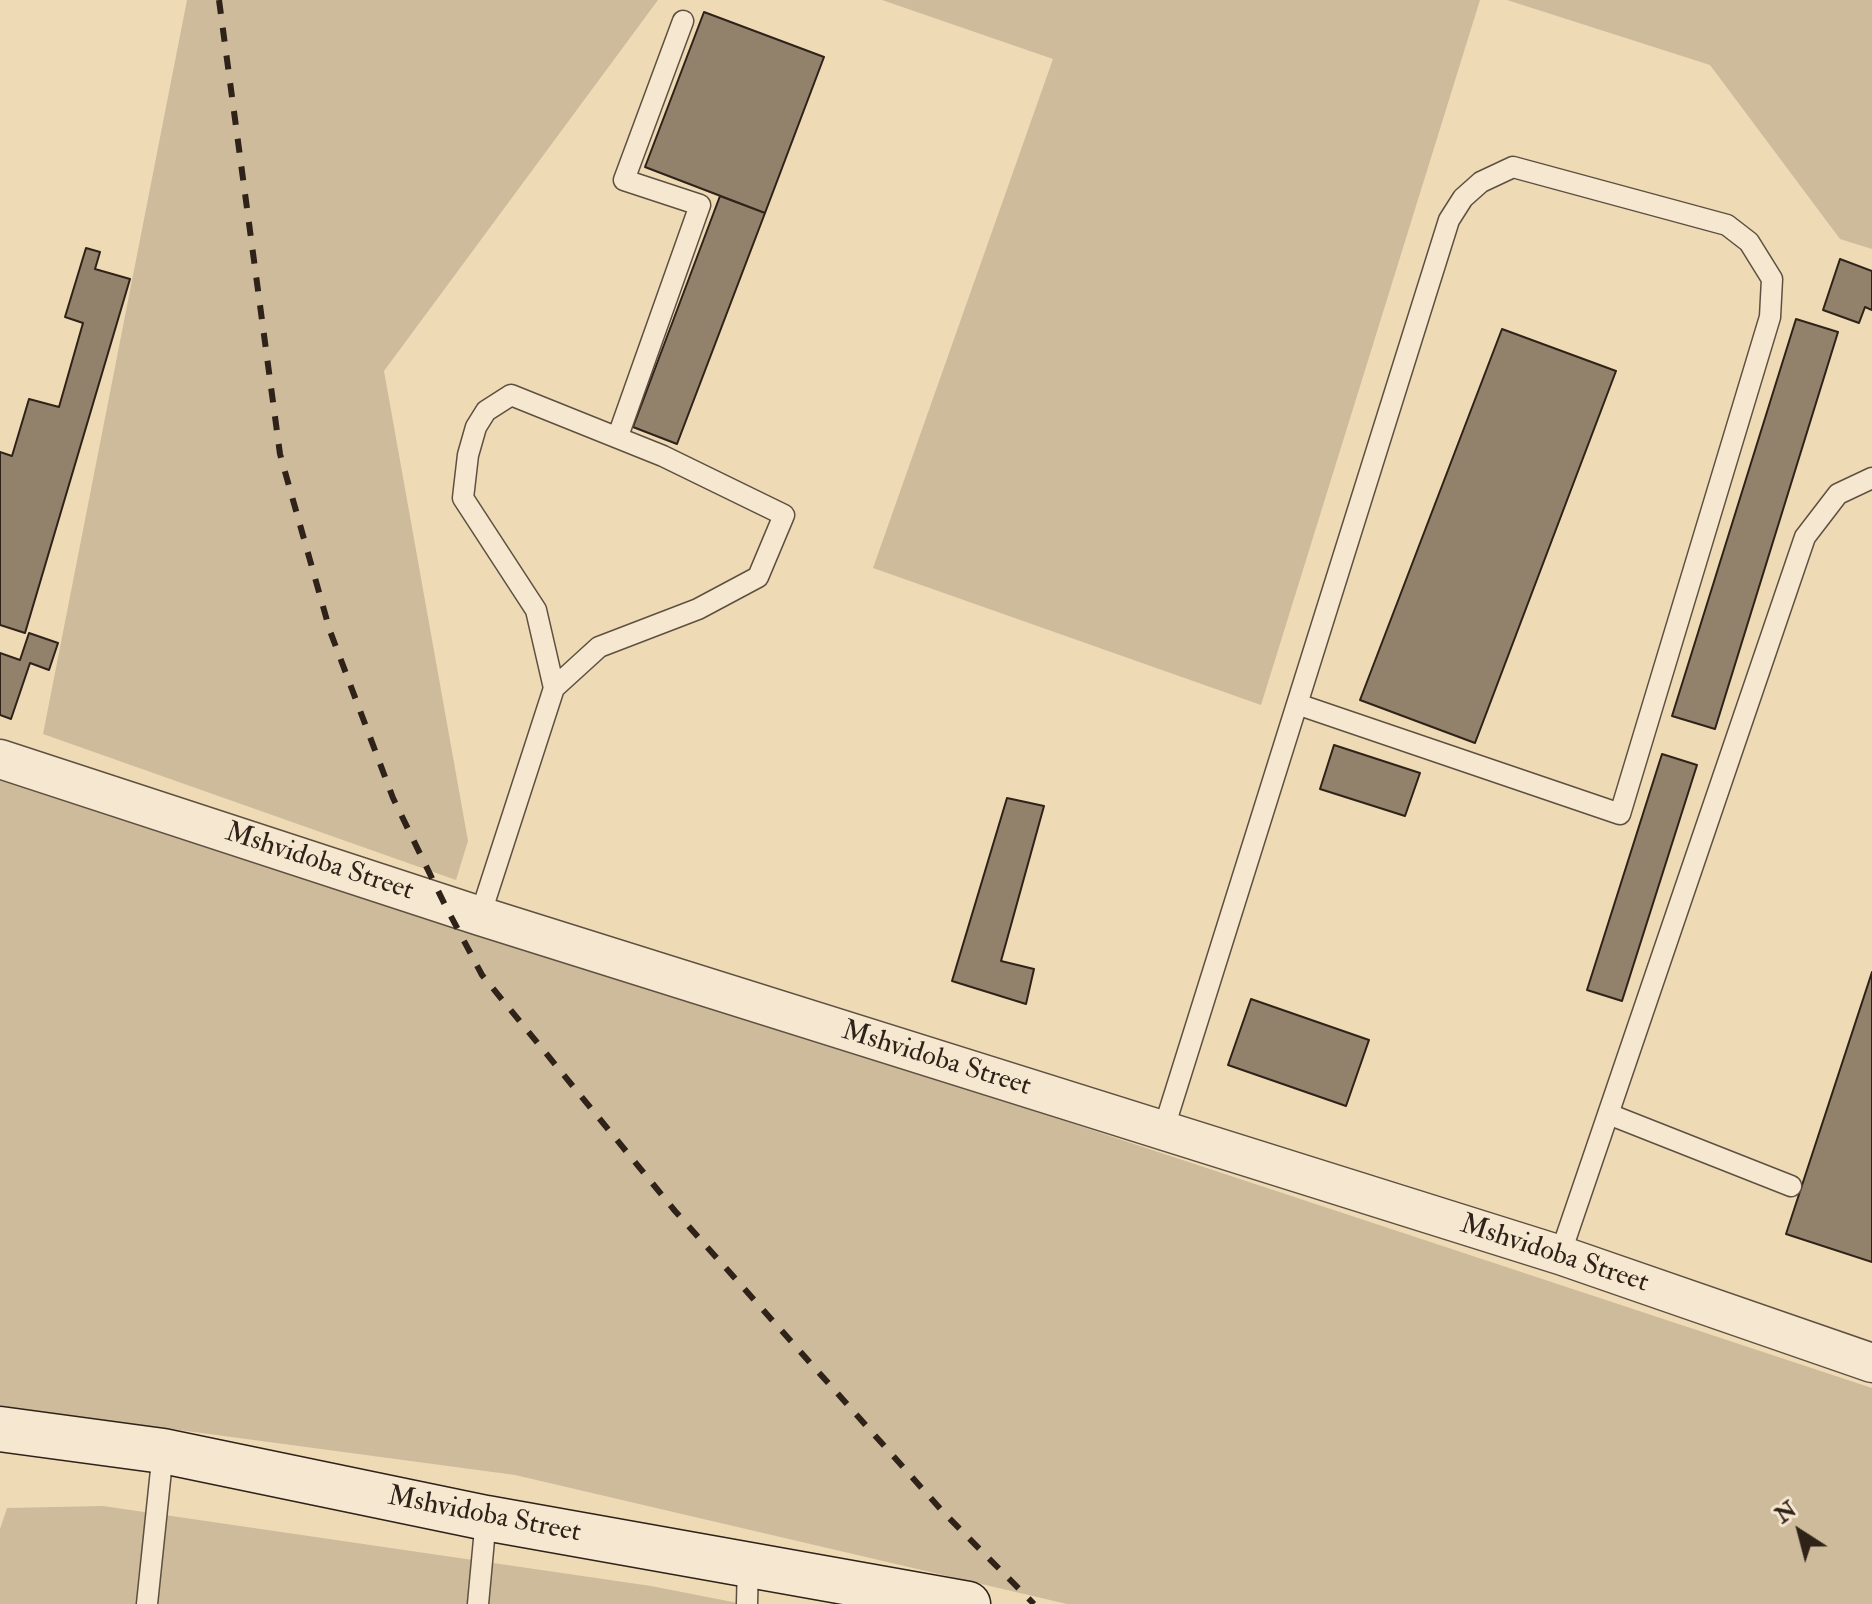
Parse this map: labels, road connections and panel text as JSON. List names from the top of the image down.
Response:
{
  "streets": {
    "main road": ["Mshvidoba Street"]
  },
  "north": "top left"
}
